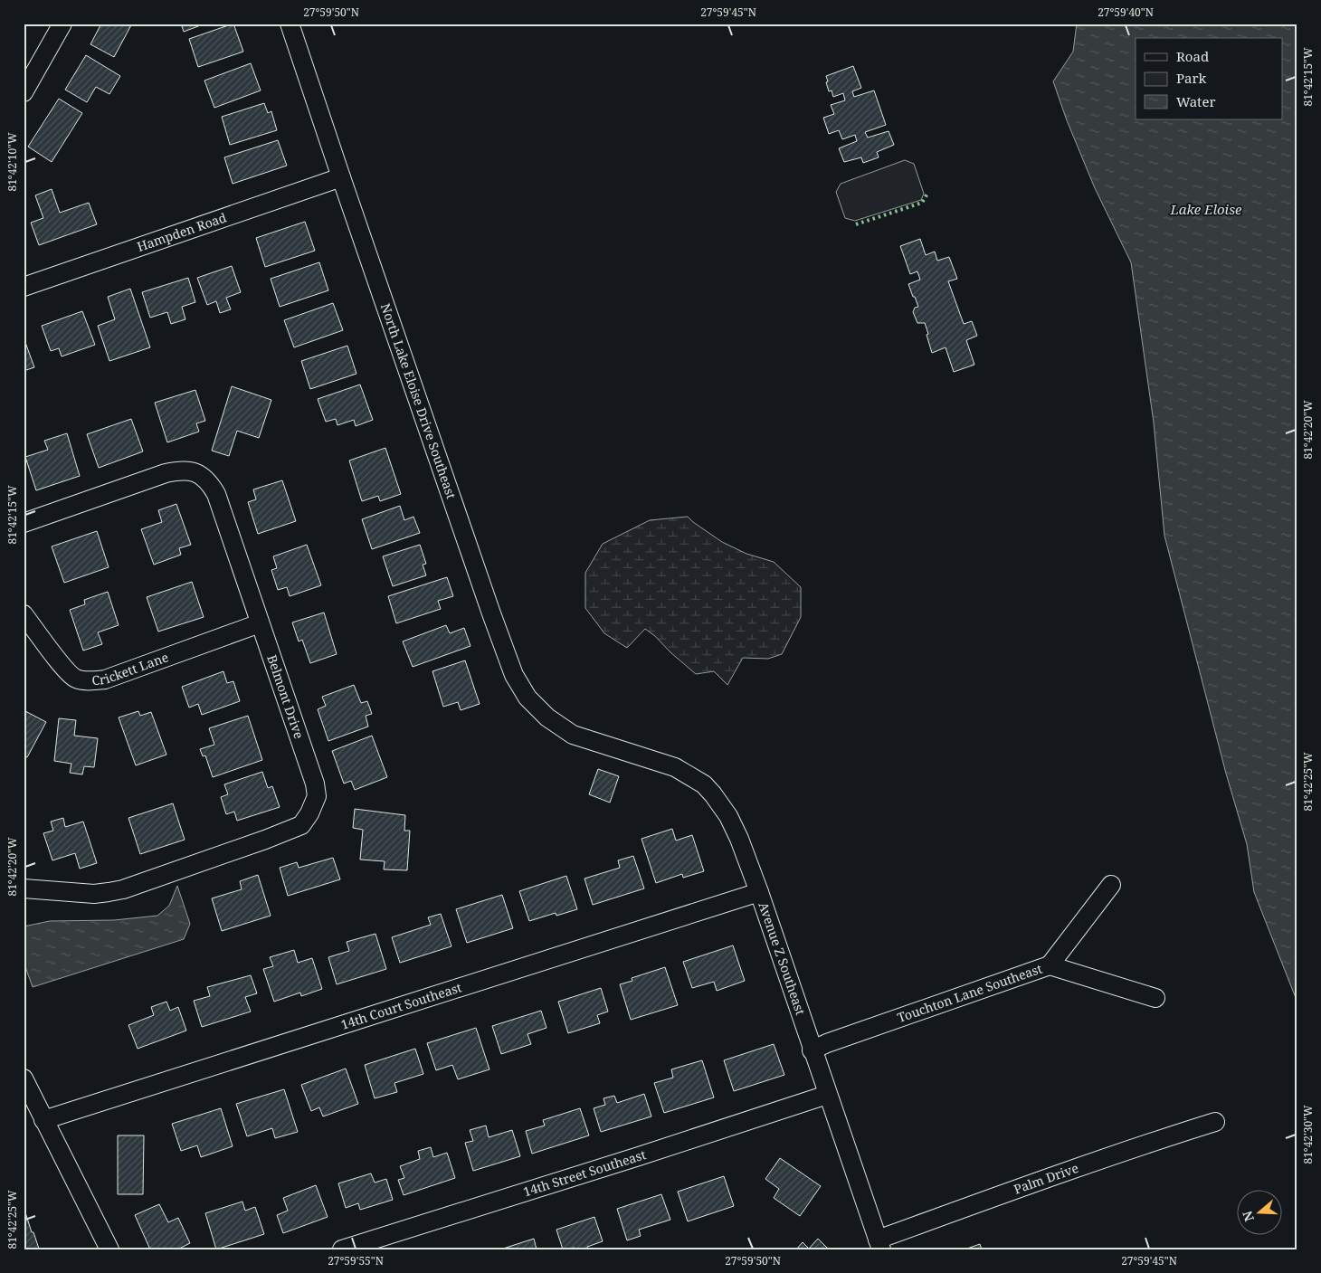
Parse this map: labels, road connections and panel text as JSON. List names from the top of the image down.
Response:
{
  "streets": {
    "street": [
      "Hampden Road",
      "North Lake Eloise Drive Southeast",
      "Crickett Lane",
      "Belmont Drive",
      "Avenue Z Southeast",
      "Touchton Lane Southeast",
      "14th Court Southeast",
      "14th Street Southeast",
      "Palm Drive"
    ]
  },
  "crossings": [
    ["Hampden Road", "North Lake Eloise Drive Southeast"],
    ["North Lake Eloise Drive Southeast", "Avenue Z Southeast"],
    ["Crickett Lane", "Belmont Drive"],
    ["Avenue Z Southeast", "Touchton Lane Southeast"],
    ["Avenue Z Southeast", "14th Court Southeast"],
    ["Avenue Z Southeast", "14th Street Southeast"],
    ["Avenue Z Southeast", "Palm Drive"]
  ],
  "water": ["Lake Eloise"],
  "legend": ["Road", "Park", "Water"],
  "north": "left",
  "coordinates": [
    "27°59'50\"N",
    "27°59'45\"N",
    "27°59'40\"N",
    "81°42'15\"W",
    "81°42'10\"W",
    "81°42'20\"W",
    "81°42'25\"W",
    "81°42'30\"W",
    "27°59'55\"N"
  ]
}
